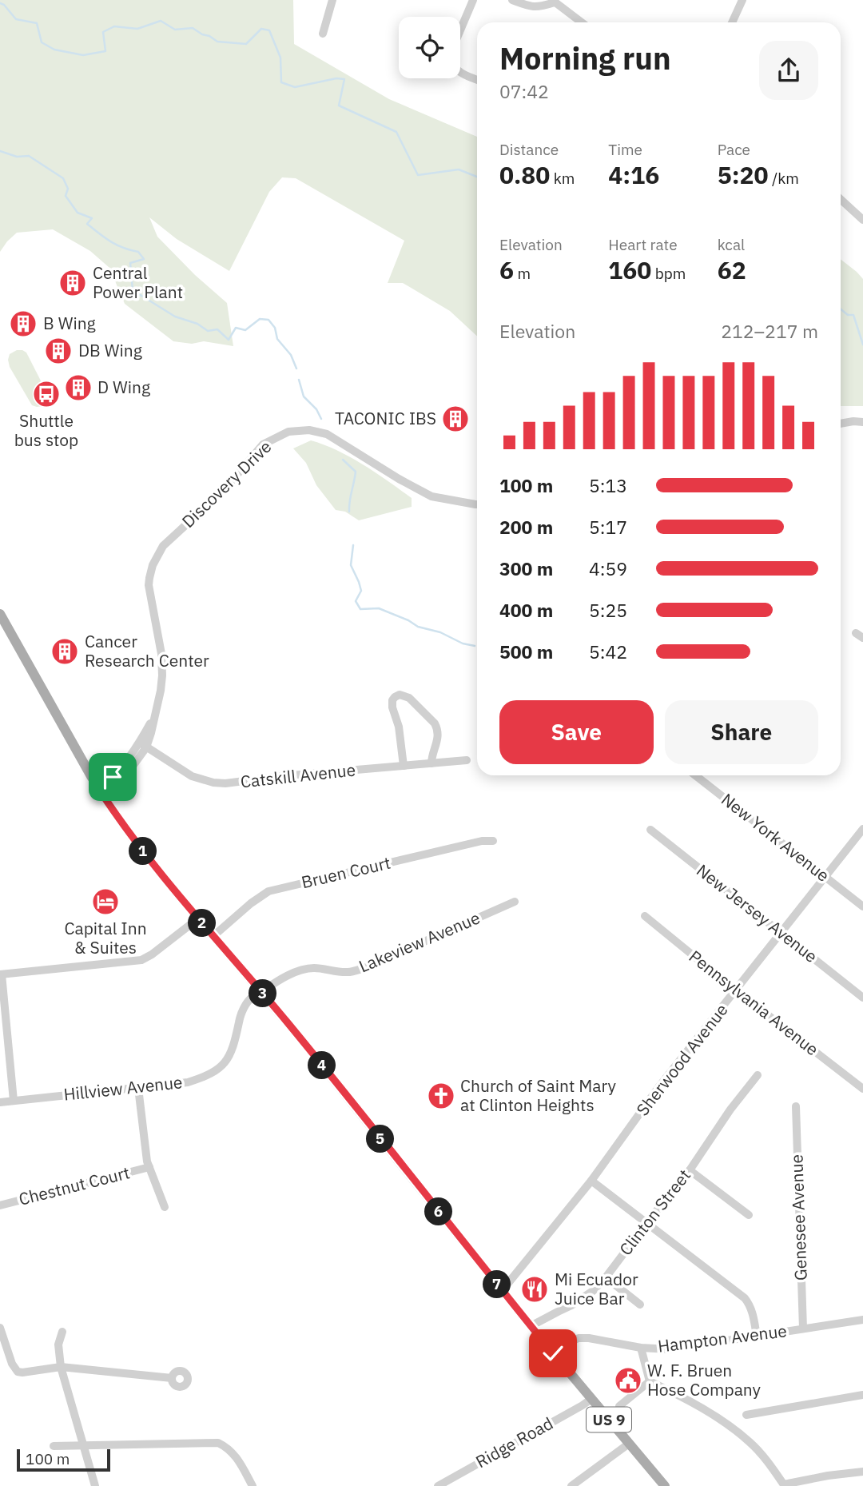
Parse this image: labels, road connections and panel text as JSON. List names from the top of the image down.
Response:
{
  "streets": {
    "main road": ["US 9"],
    "street": [
      "Discovery Drive",
      "Catskill Avenue",
      "New York Avenue",
      "Bruen Court",
      "New Jersey Avenue",
      "Lakeview Avenue",
      "Pennsylvania Avenue",
      "Sherwood Avenue",
      "Hillview Avenue",
      "Chestnut Court",
      "Clinton Street",
      "Genesee Avenue",
      "Hampton Avenue",
      "Ridge Road"
    ]
  },
  "crossings": [
    ["Discovery Drive", "Catskill Avenue"],
    ["Discovery Drive", "US 9"],
    ["New York Avenue", "Sherwood Avenue"],
    ["Bruen Court", "US 9"],
    ["New Jersey Avenue", "Sherwood Avenue"],
    ["Lakeview Avenue", "Hillview Avenue"],
    ["Lakeview Avenue", "US 9"],
    ["Pennsylvania Avenue", "Sherwood Avenue"],
    ["Sherwood Avenue", "US 9"],
    ["Hillview Avenue", "US 9"],
    ["Clinton Street", "US 9"],
    ["Genesee Avenue", "Hampton Avenue"],
    ["Hampton Avenue", "US 9"],
    ["US 9", "Ridge Road"]
  ],
  "places": {
    "building": [
      "Central Power Plant",
      "B Wing",
      "DB Wing",
      "D Wing",
      "TACONIC IBS",
      "Cancer Research Center"
    ],
    "bus stop": ["Shuttle bus stop"],
    "hotel": ["Capital Inn & Suites"],
    "church": ["Church of Saint Mary at Clinton Heights"],
    "restaurant": ["Mi Ecuador Juice Bar"],
    "public building": ["W. F. Bruen Hose Company"]
  },
  "scale_bar": "100 m",
  "page": {
    "heading": ["Morning run", "07:42"],
    "stats": [
      ["Distance", "0.80 km"],
      ["Time", "4:16"],
      ["Pace", "5:20 /km"],
      ["Elevation", "6 m"],
      ["Heart rate", "160 bpm"],
      ["kcal", "62"]
    ],
    "chart": ["Elevation", "212–217 m"],
    "list": [
      {
        "name": "100 m",
        "note": "5:13"
      },
      {
        "name": "200 m",
        "note": "5:17"
      },
      {
        "name": "300 m",
        "note": "4:59"
      },
      {
        "name": "400 m",
        "note": "5:25"
      },
      {
        "name": "500 m",
        "note": "5:42"
      }
    ],
    "buttons": ["Save", "Share"],
    "pins": [
      "1",
      "2",
      "3",
      "4",
      "5",
      "6",
      "7"
    ],
    "scale": "100 m"
  }
}
